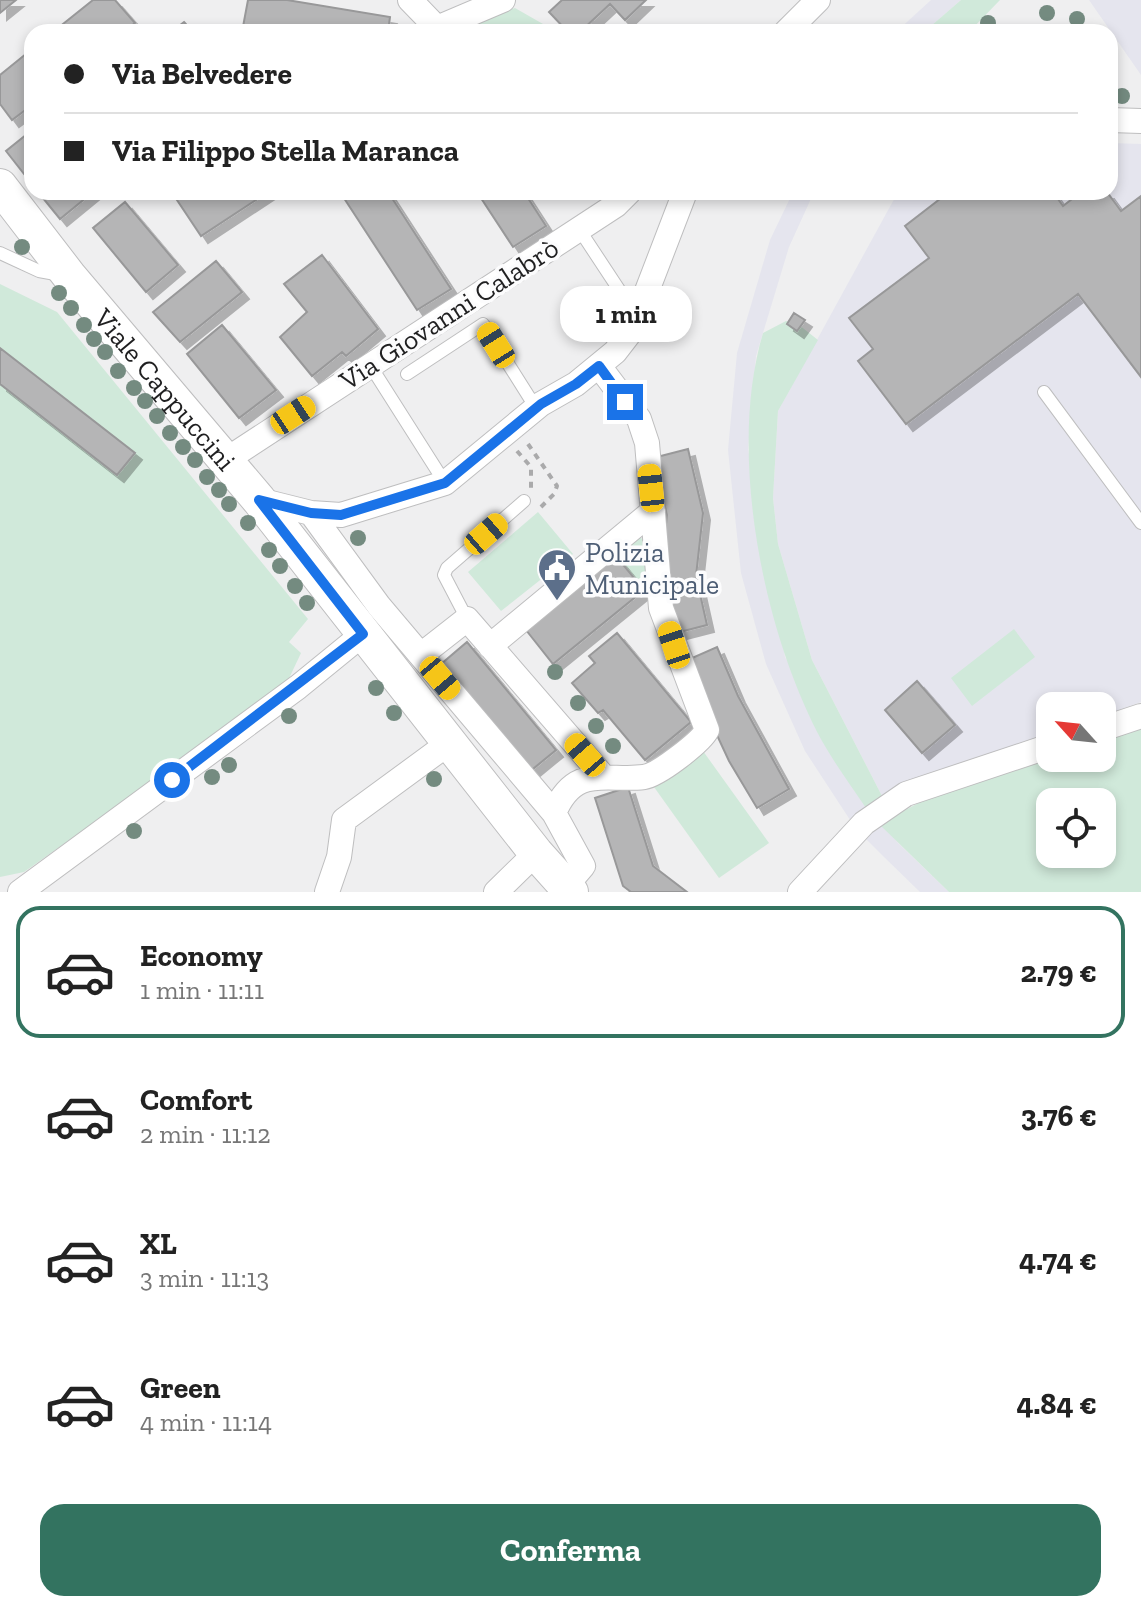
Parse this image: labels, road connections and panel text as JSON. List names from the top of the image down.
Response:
{
  "streets": {
    "street": ["Via Giovanni Calabrò", "Viale Cappuccini"]
  },
  "crossings": [
    ["Via Giovanni Calabrò", "Viale Cappuccini"]
  ],
  "places": {
    "public building": ["Polizia Municipale"]
  },
  "north": "top left",
  "page": {
    "banner": ["Via Belvedere", "Via Filippo Stella Maranca"],
    "bubble": "1 min",
    "list": [
      {
        "name": "Economy",
        "note": "1 min · 11:11",
        "value": "2.79 €"
      },
      {
        "name": "Comfort",
        "note": "2 min · 11:12",
        "value": "3.76 €"
      },
      {
        "name": "XL",
        "note": "3 min · 11:13",
        "value": "4.74 €"
      },
      {
        "name": "Green",
        "note": "4 min · 11:14",
        "value": "4.84 €"
      }
    ],
    "buttons": "Conferma"
  }
}
